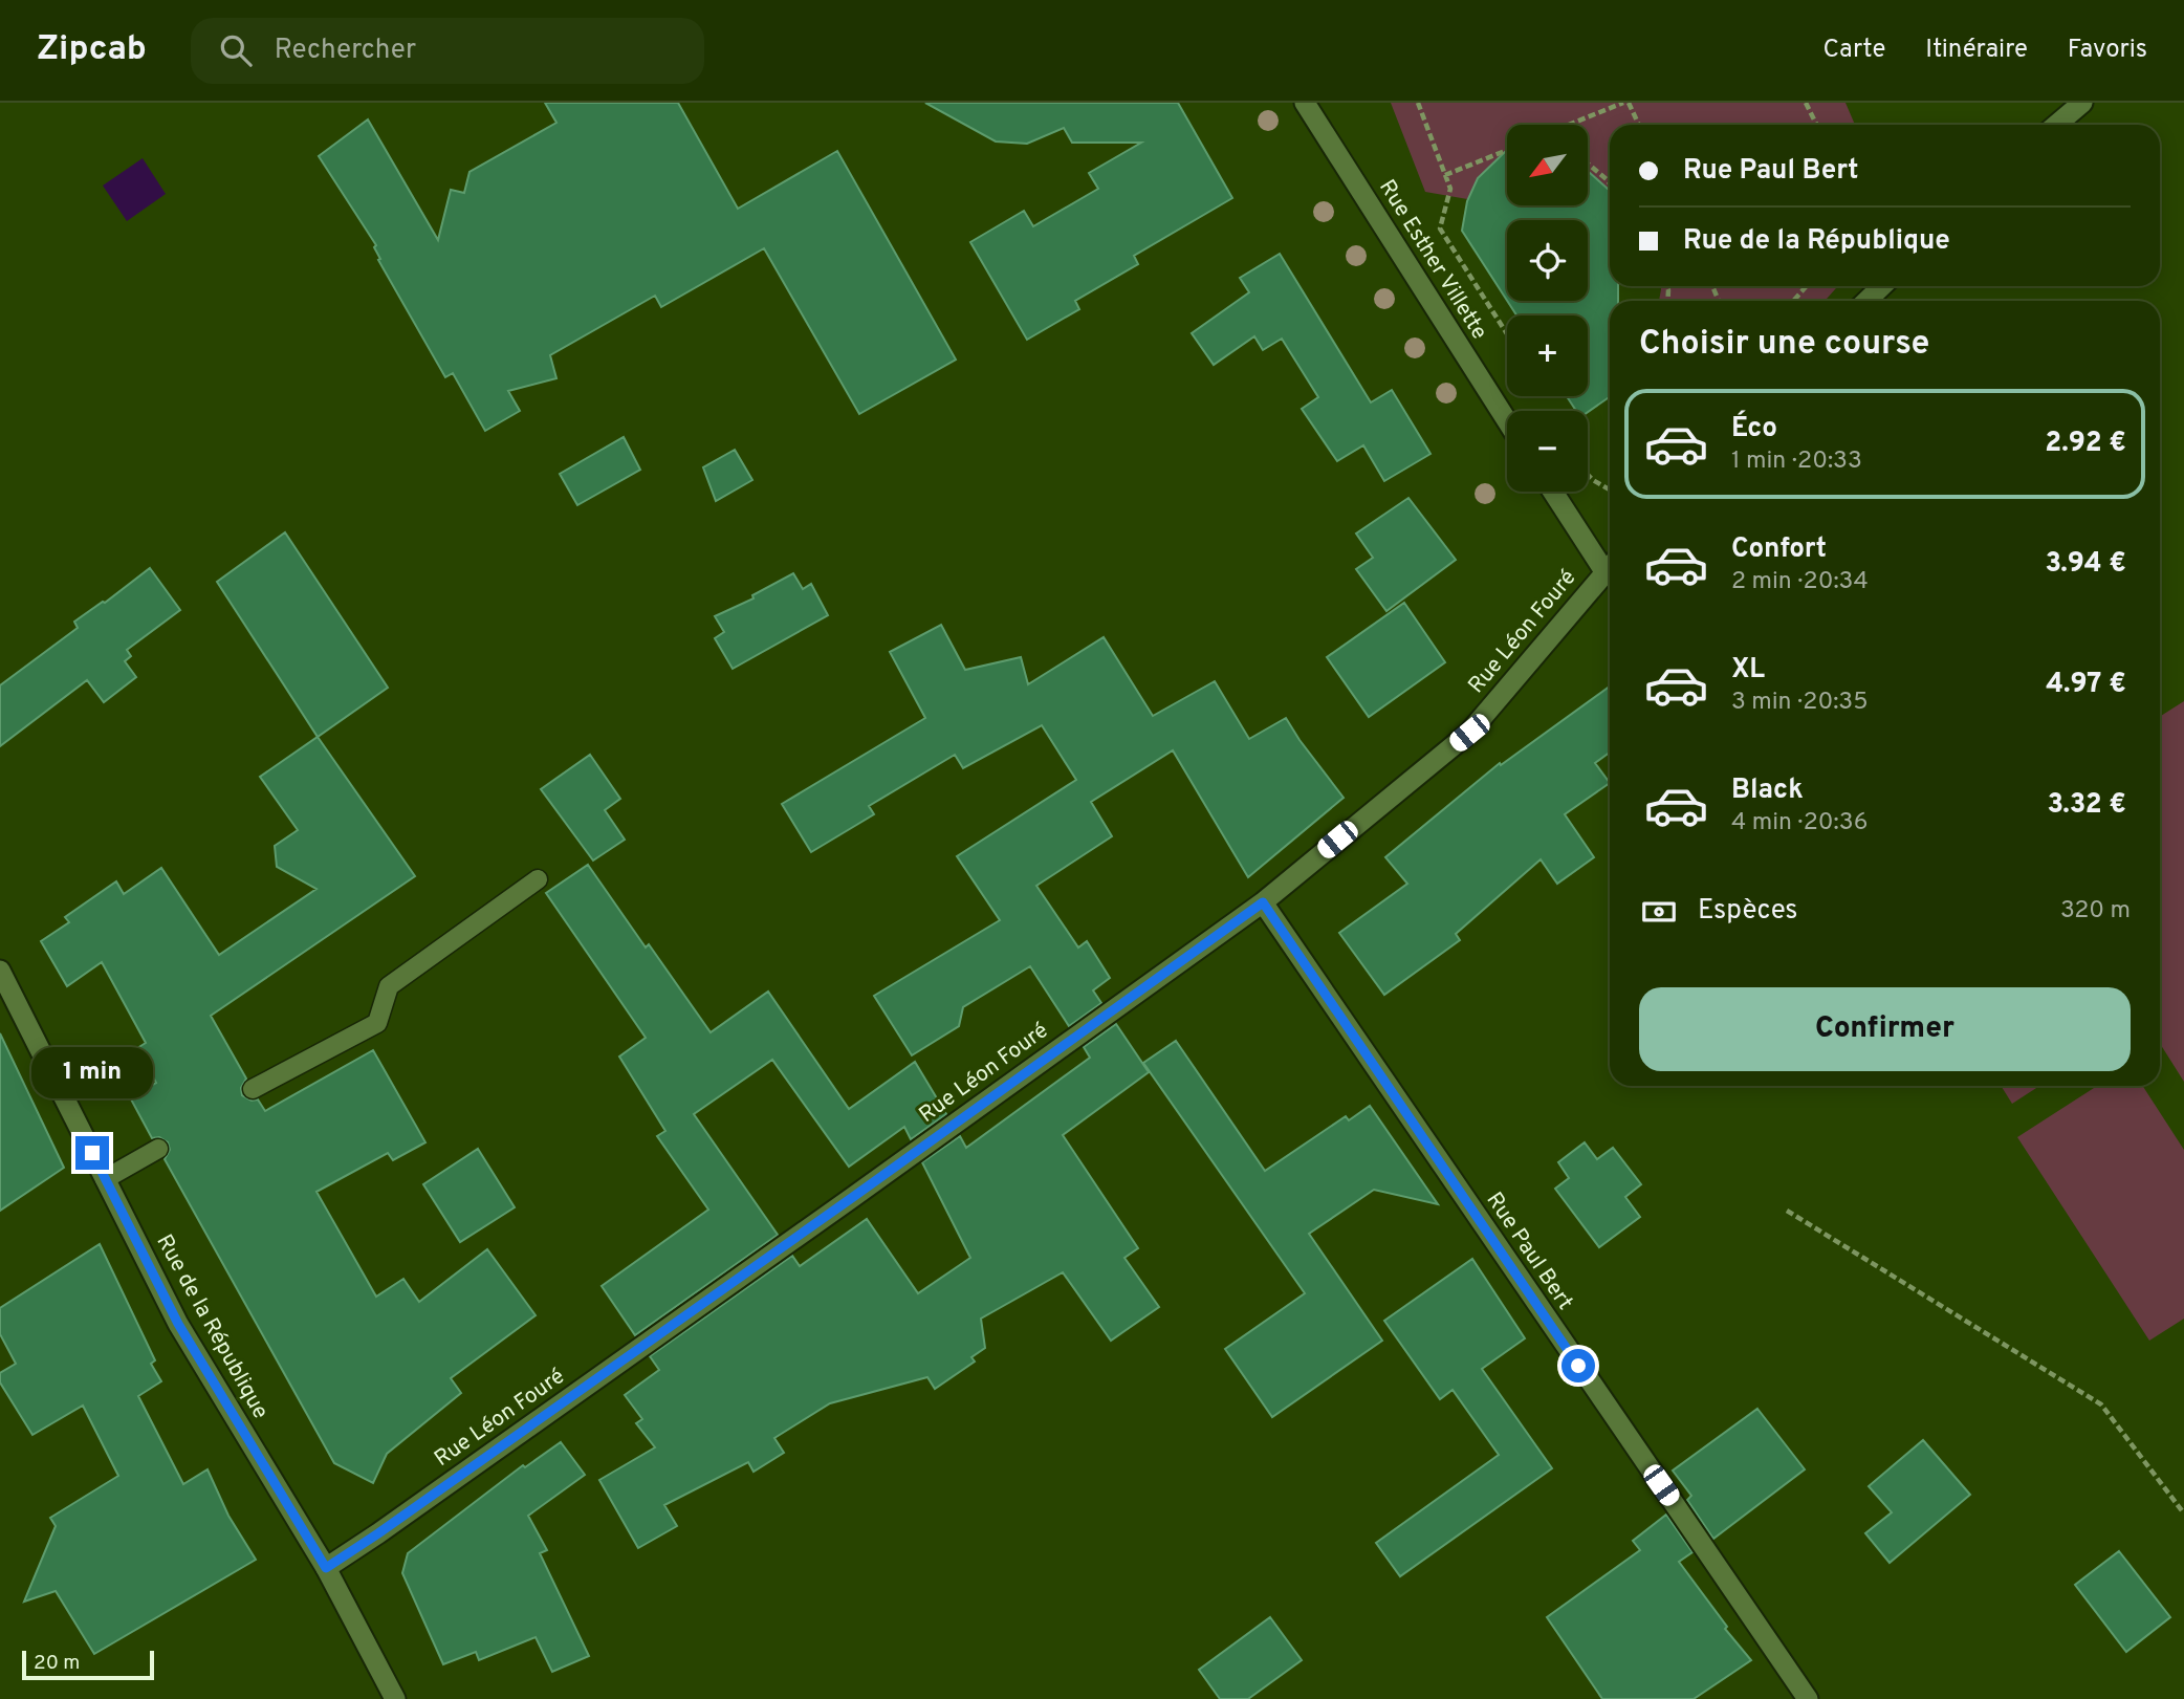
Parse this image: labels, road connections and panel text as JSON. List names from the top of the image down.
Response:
{
  "streets": {
    "street": [
      "Rue Esther Villette",
      "Rue Léon Fouré",
      "Rue Paul Bert",
      "Rue de la République"
    ]
  },
  "crossings": [
    ["Rue Léon Fouré", "Rue Paul Bert"],
    ["Rue Léon Fouré", "Rue de la République"]
  ],
  "scale_bar": "20 m",
  "north": "bottom left",
  "page": {
    "header": "Zipcab",
    "search": "Rechercher",
    "nav": ["Carte", "Itinéraire", "Favoris"],
    "map_buttons": ["+", "−"],
    "banner": ["Rue Paul Bert", "Rue de la République"],
    "heading": "Choisir une course",
    "list": [
      {
        "name": "Éco",
        "note": "1 min · 20:33",
        "value": "2.92 €"
      },
      {
        "name": "Confort",
        "note": "2 min · 20:34",
        "value": "3.94 €"
      },
      {
        "name": "XL",
        "note": "3 min · 20:35",
        "value": "4.97 €"
      },
      {
        "name": "Black",
        "note": "4 min · 20:36",
        "value": "3.32 €"
      }
    ],
    "pay": ["Espèces", "320 m"],
    "buttons": "Confirmer",
    "bubble": "1 min",
    "scale": "20 m"
  }
}
